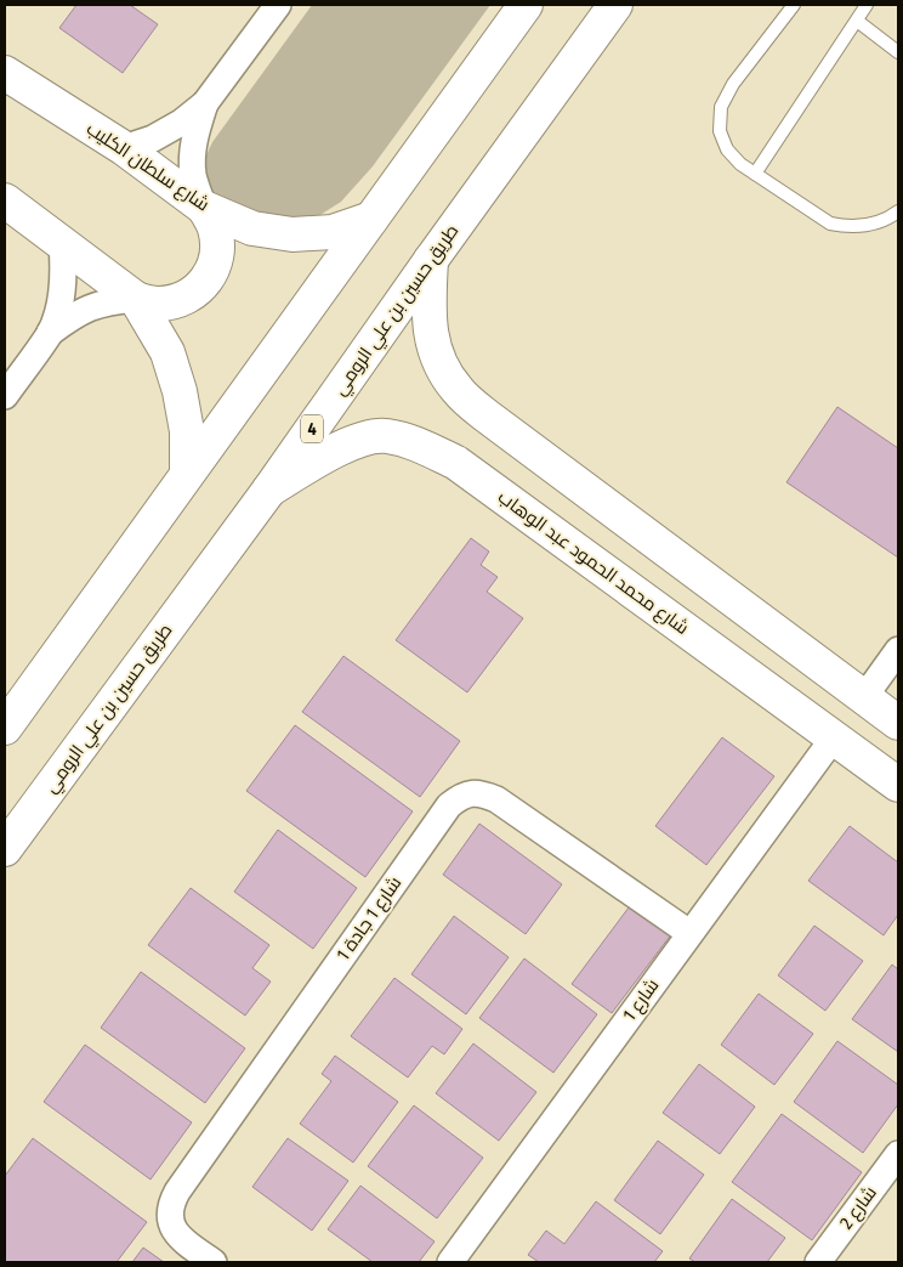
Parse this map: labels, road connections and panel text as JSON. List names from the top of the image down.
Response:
{
  "streets": {
    "main road": [
      "شارع سلطان الكليب",
      "طريق حسين بن علي الرومي",
      "4",
      "شارع محمد الحمود عبد الوهاب"
    ],
    "street": ["شارع 1 جادة 1", "شارع 1", "شارع 2"]
  },
  "crossings": [
    ["طريق حسين بن علي الرومي", "شارع محمد الحمود عبد الوهاب"],
    ["شارع محمد الحمود عبد الوهاب", "شارع 1"],
    ["شارع 1 جادة 1", "شارع 1"]
  ]
}
